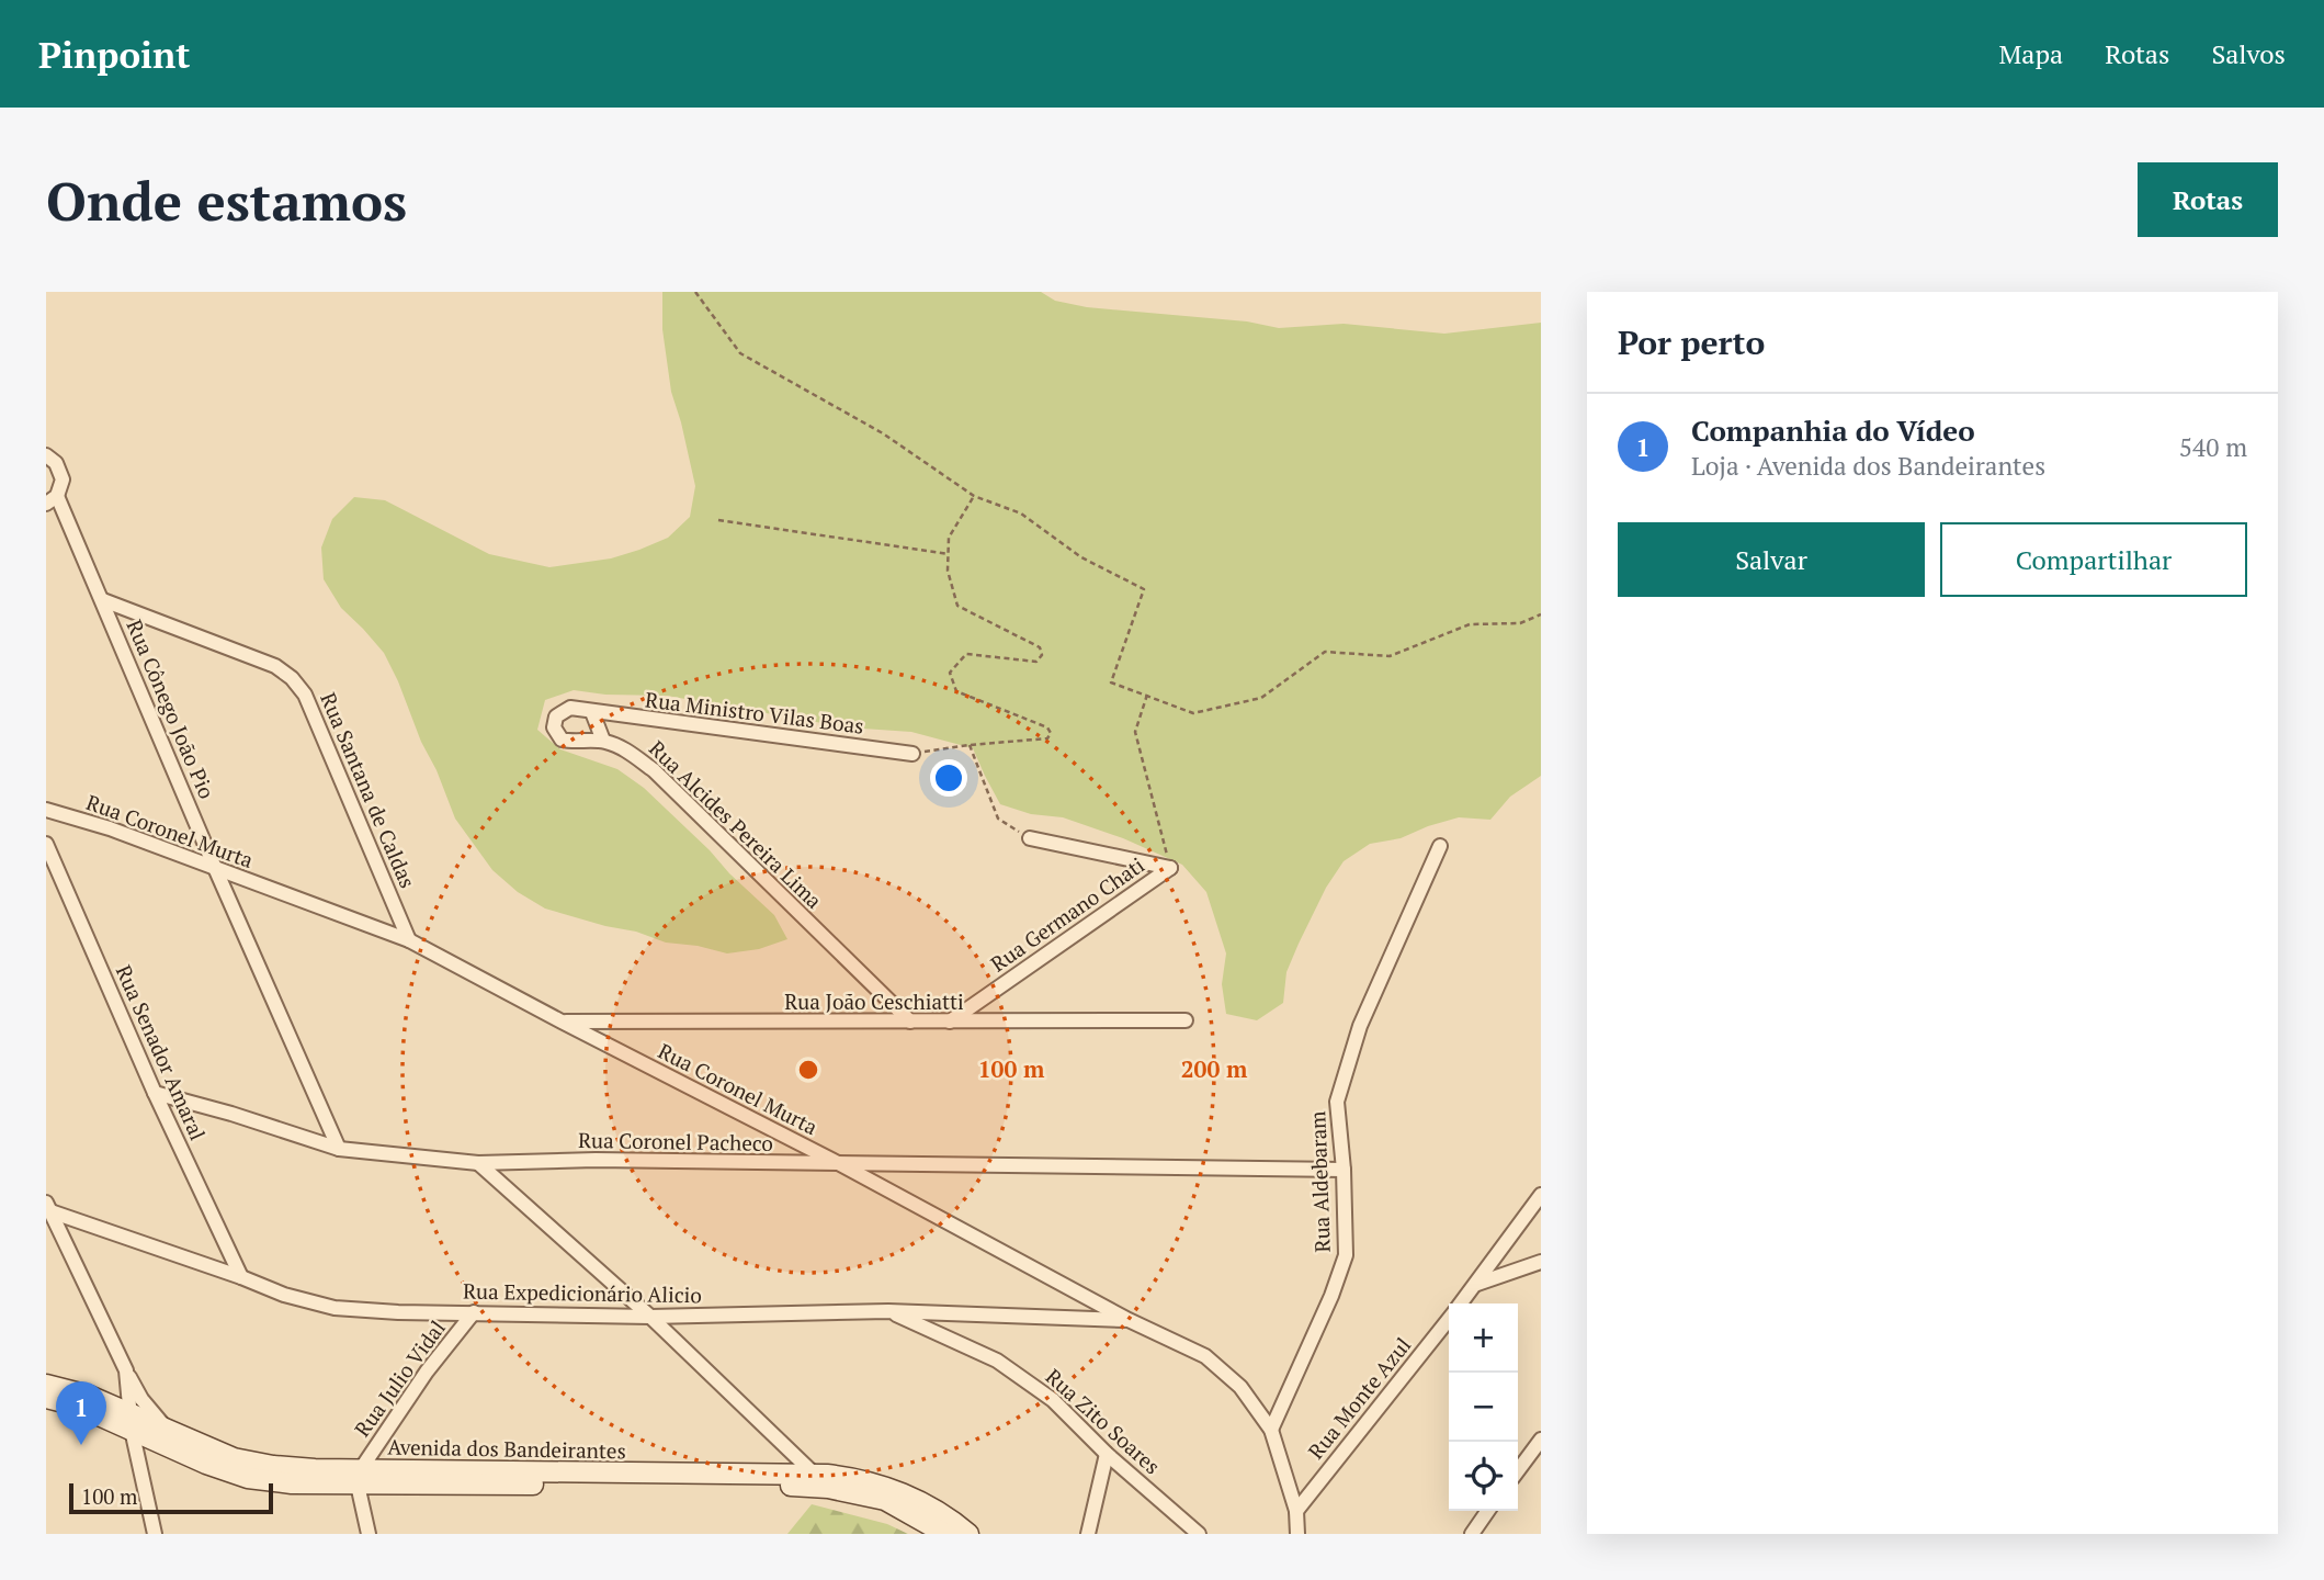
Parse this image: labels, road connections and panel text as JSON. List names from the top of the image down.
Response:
{
  "streets": {
    "street": [
      "Rua Cônego João Pio",
      "Rua Ministro Vilas Boas",
      "Rua Santana de Caldas",
      "Rua Alcides Pereira Lima",
      "Rua Coronel Murta",
      "Rua Germano Chati",
      "Rua João Ceschiatti",
      "Rua Senador Amaral",
      "Rua Coronel Pacheco",
      "Rua Aldebaram",
      "Rua Expedicionário Alicio",
      "Rua Julio Vidal",
      "Rua Monte Azul",
      "Rua Zito Soares",
      "Avenida dos Bandeirantes"
    ]
  },
  "crossings": [
    ["Rua Cônego João Pio", "Rua Santana de Caldas"],
    ["Rua Cônego João Pio", "Rua Coronel Murta"],
    ["Rua Cônego João Pio", "Rua Coronel Pacheco"],
    ["Rua Ministro Vilas Boas", "Rua Alcides Pereira Lima"],
    ["Rua Santana de Caldas", "Rua Coronel Murta"],
    ["Rua Alcides Pereira Lima", "Rua João Ceschiatti"],
    ["Rua Coronel Murta", "Rua João Ceschiatti"],
    ["Rua Coronel Murta", "Rua Coronel Pacheco"],
    ["Rua Coronel Murta", "Rua Aldebaram"],
    ["Rua Coronel Murta", "Rua Expedicionário Alicio"],
    ["Rua Coronel Murta", "Rua Monte Azul"],
    ["Rua Germano Chati", "Rua João Ceschiatti"],
    ["Rua Senador Amaral", "Rua Coronel Pacheco"],
    ["Rua Senador Amaral", "Rua Expedicionário Alicio"],
    ["Rua Coronel Pacheco", "Rua Aldebaram"],
    ["Rua Expedicionário Alicio", "Rua Julio Vidal"],
    ["Rua Expedicionário Alicio", "Rua Zito Soares"],
    ["Rua Julio Vidal", "Avenida dos Bandeirantes"]
  ],
  "scale_bar": "100 m",
  "page": {
    "header": "Pinpoint",
    "nav": ["Mapa", "Rotas", "Salvos"],
    "buttons": [
      "Rotas",
      ["Salvar", "Compartilhar"]
    ],
    "title": "Onde estamos",
    "heading": "Por perto",
    "list": [
      {
        "mark": "1",
        "name": "Companhia do Vídeo",
        "note": "Loja · Avenida dos Bandeirantes",
        "value": "540 m"
      }
    ],
    "map_buttons": ["+", "−"],
    "pins": "1",
    "scale": "100 m"
  },
  "rings": ["100 m", "200 m"]
}
